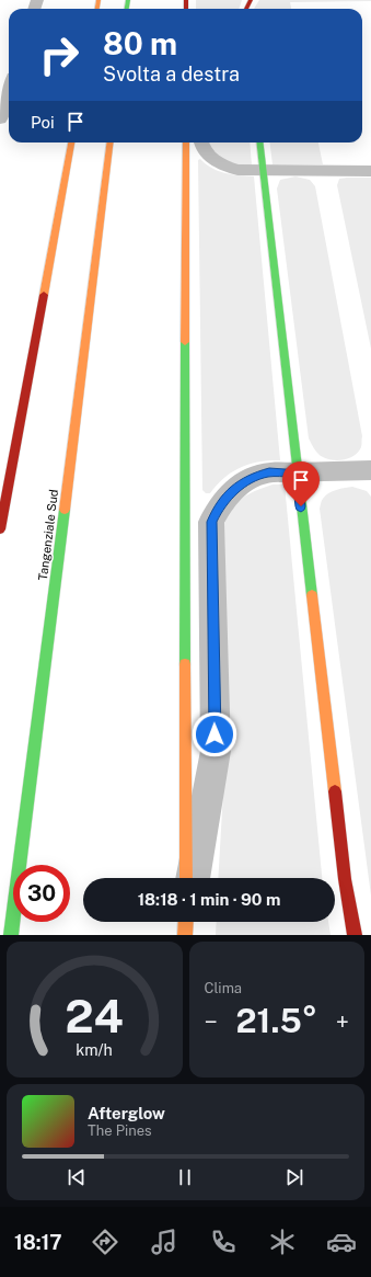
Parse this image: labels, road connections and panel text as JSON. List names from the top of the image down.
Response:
{
  "streets": {
    "highway": ["Tangenziale Sud"]
  },
  "page": {
    "turn": ["80 m", "Svolta a destra"],
    "then": "Poi",
    "limit": "30",
    "trip": "18:18 · 1 min · 90 m",
    "tile": "Clima",
    "heat": ["−", "21.5°", "+"],
    "song": ["Afterglow", "The Pines"],
    "tabs": "18:17",
    "gauge": ["24", "km/h"]
  }
}
